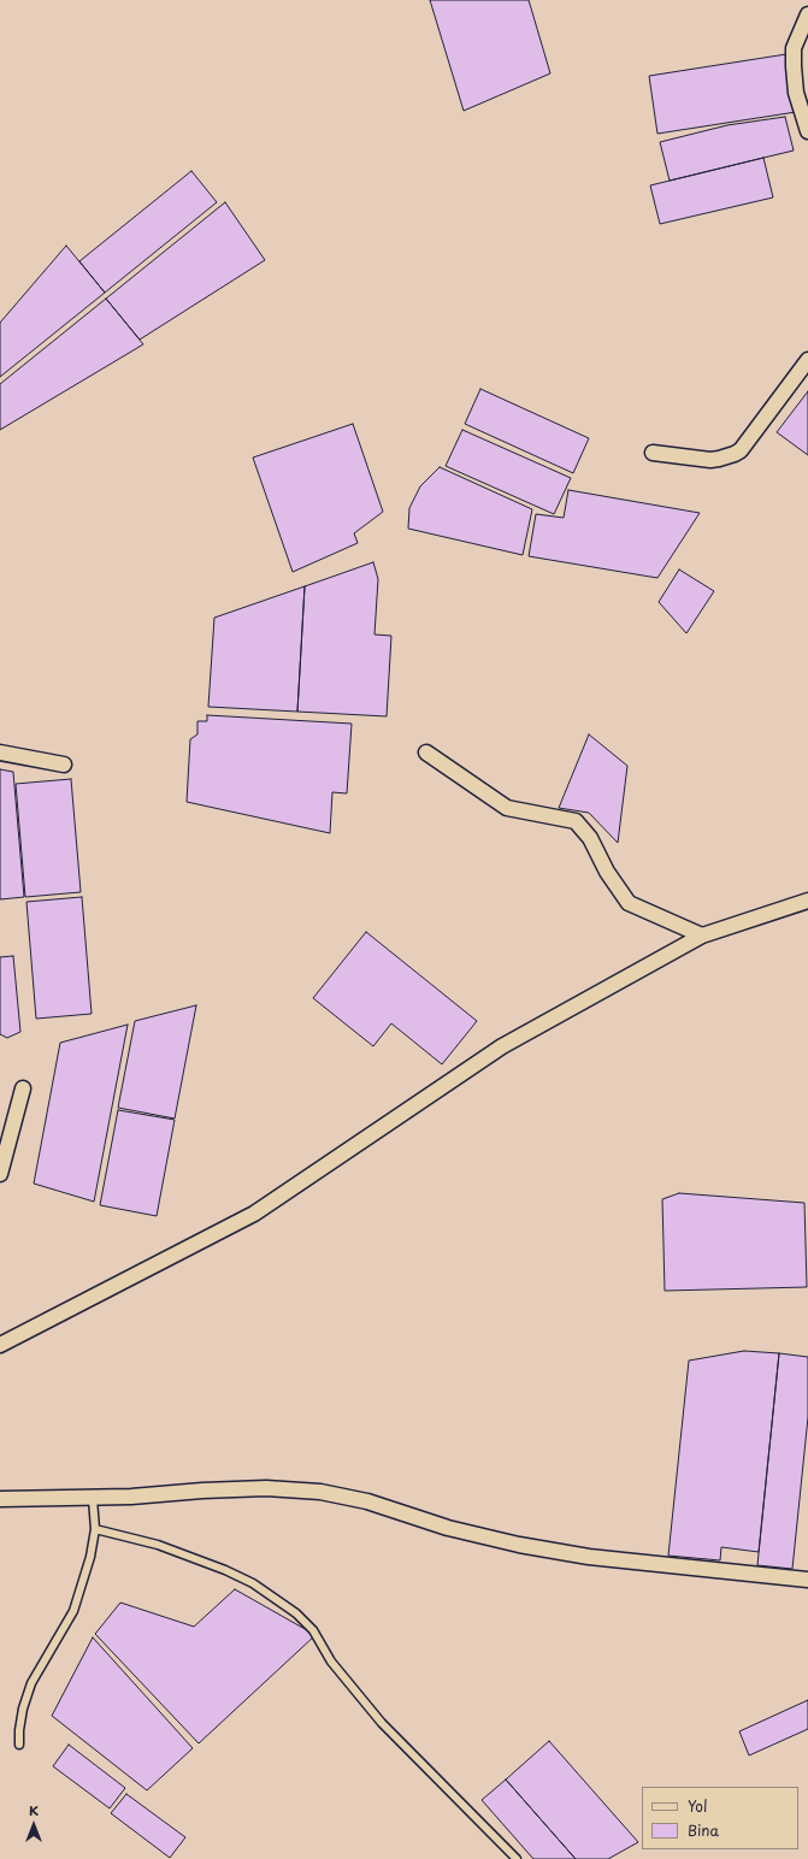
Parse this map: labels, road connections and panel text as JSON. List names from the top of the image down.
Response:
{
  "legend": ["Yol", "Bina"],
  "north": "top"
}
